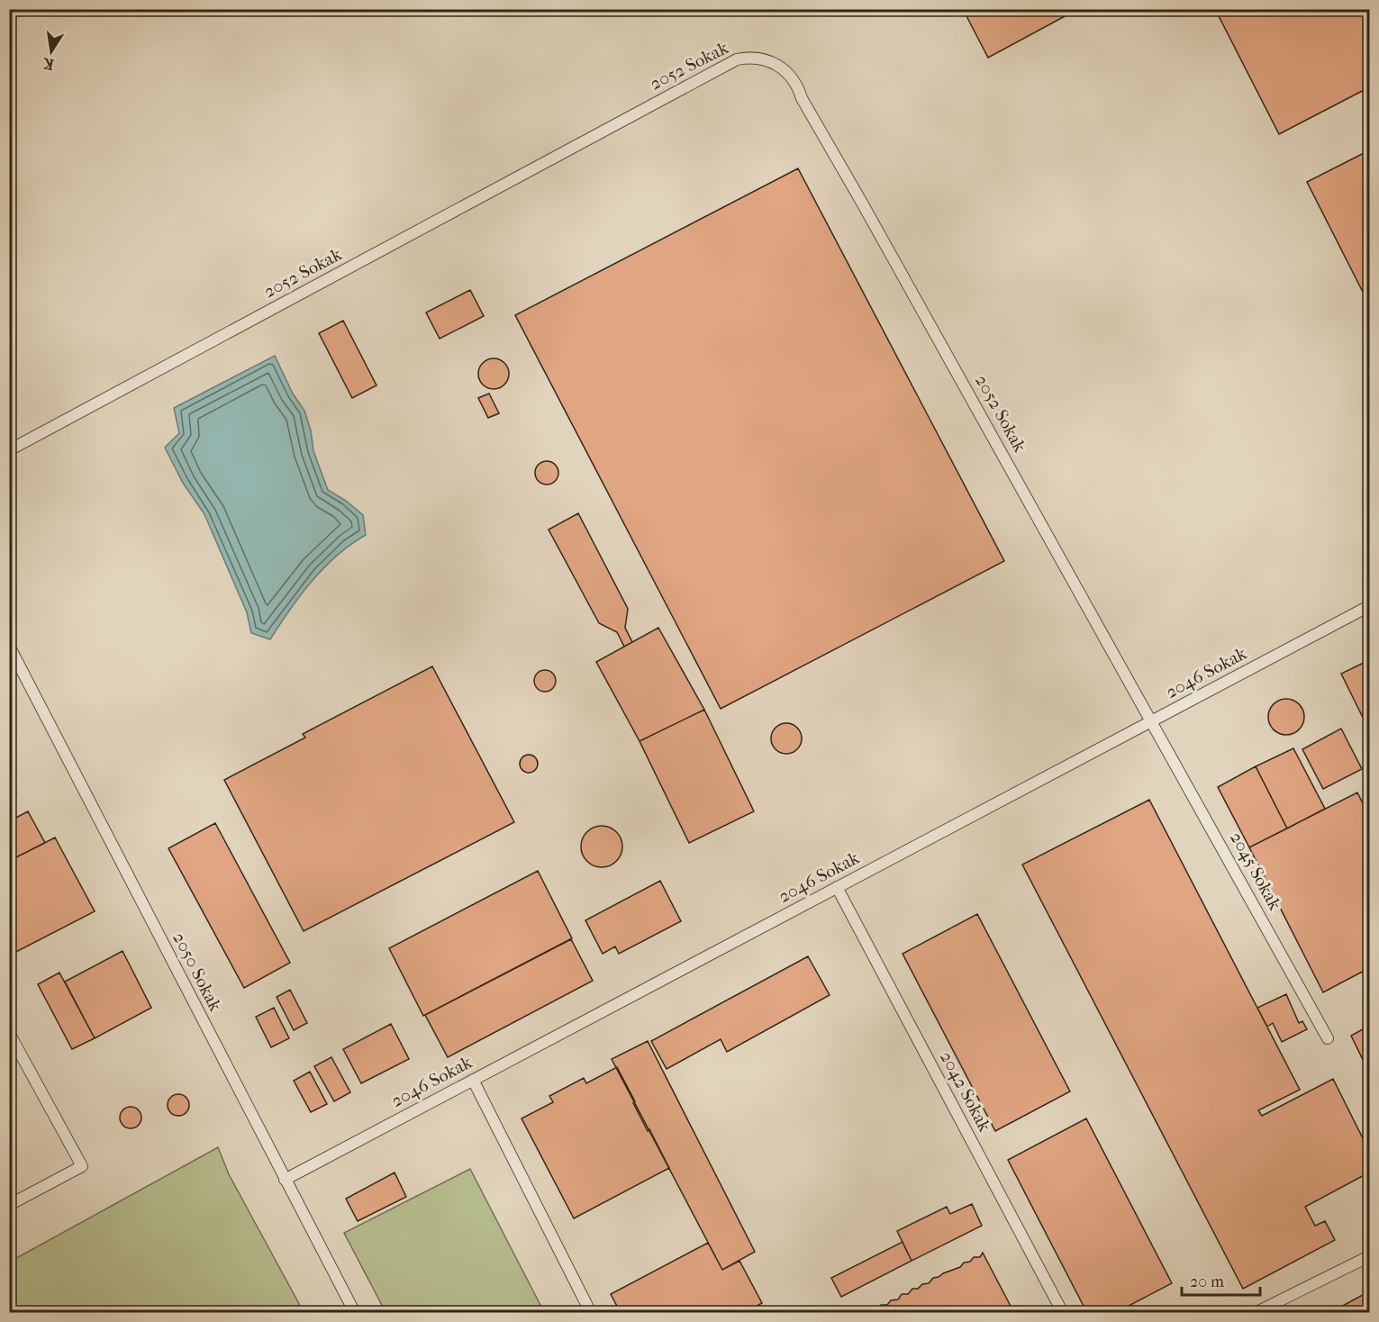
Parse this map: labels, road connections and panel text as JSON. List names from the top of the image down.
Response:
{
  "streets": {
    "lane": [
      "2052 Sokak",
      "2046 Sokak",
      "2045 Sokak",
      "2050 Sokak",
      "2042 Sokak"
    ]
  },
  "crossings": [
    ["2052 Sokak", "2046 Sokak"],
    ["2052 Sokak", "2045 Sokak"],
    ["2046 Sokak", "2045 Sokak"],
    ["2046 Sokak", "2050 Sokak"],
    ["2046 Sokak", "2042 Sokak"]
  ],
  "scale_bar": "20 m",
  "north": "bottom"
}
